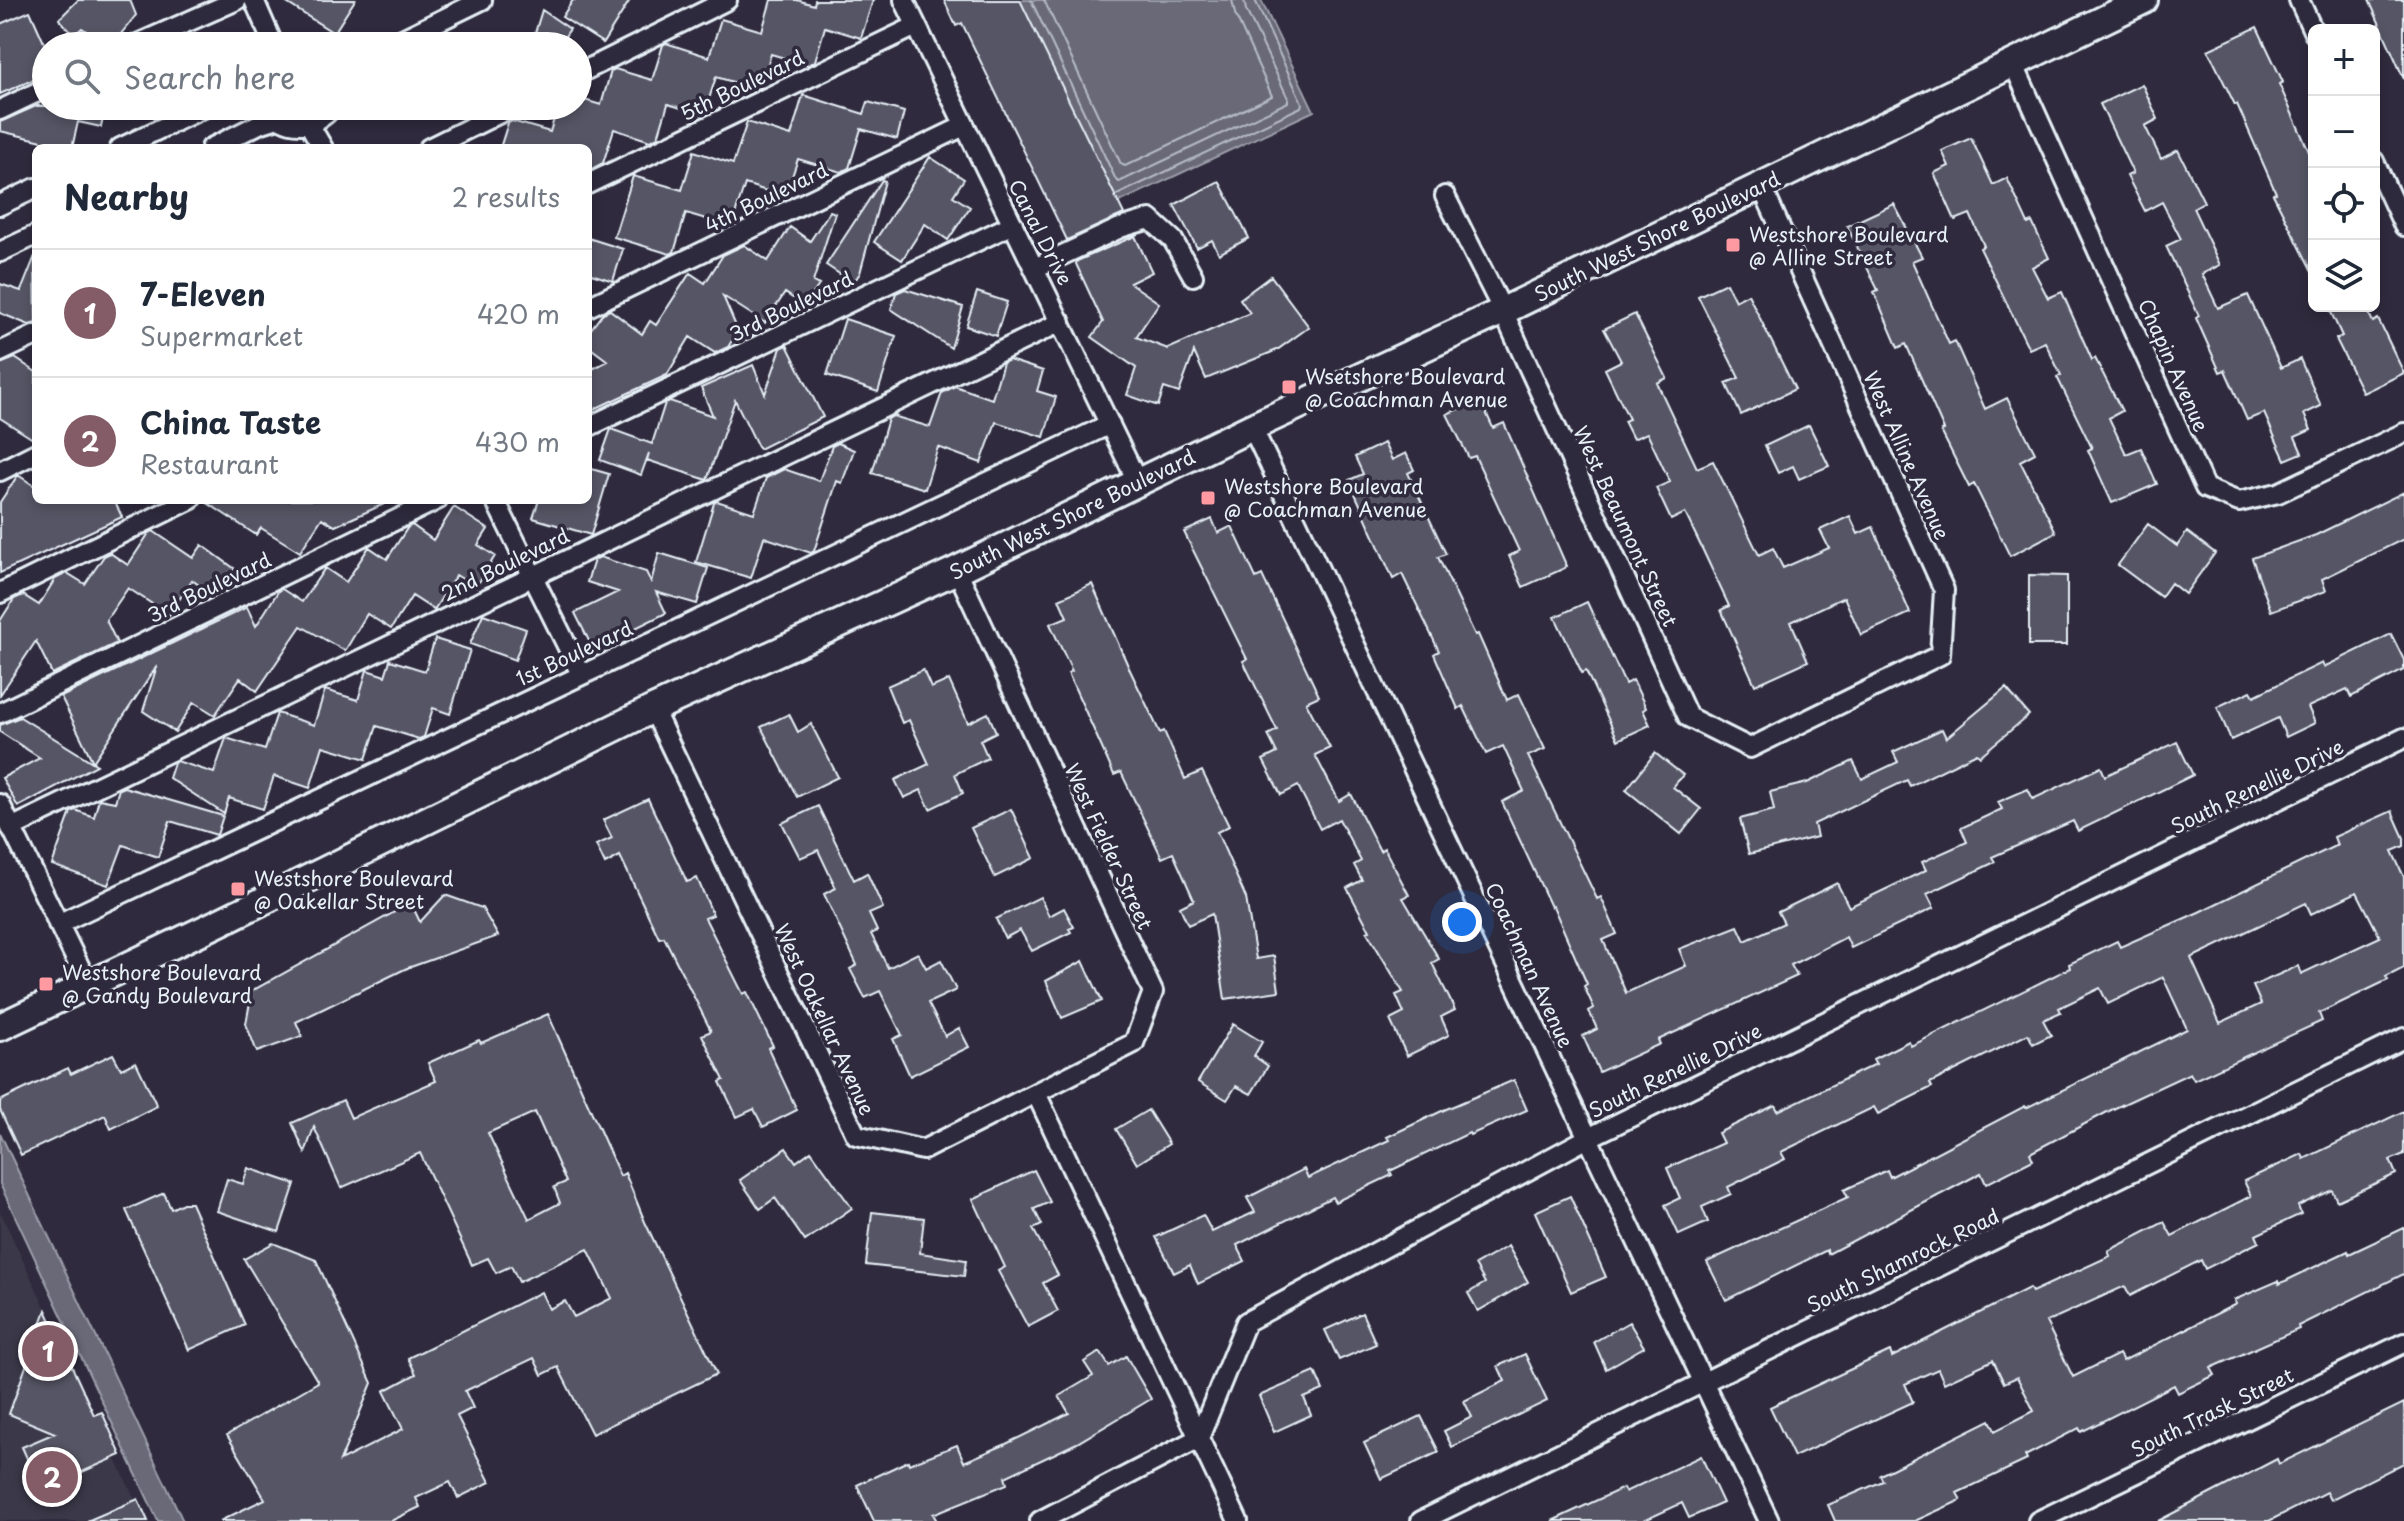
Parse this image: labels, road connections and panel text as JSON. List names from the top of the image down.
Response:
{
  "streets": {
    "street": [
      "5th Boulevard",
      "4th Boulevard",
      "Canal Drive",
      "South West Shore Boulevard",
      "3rd Boulevard",
      "Chapin Avenue",
      "West Alline Avenue",
      "West Beaumont Street",
      "2nd Boulevard",
      "1st Boulevard",
      "South Renellie Drive",
      "West Fielder Street",
      "Coachman Avenue",
      "West Oakellar Avenue",
      "South Shamrock Road",
      "South Trask Street"
    ]
  },
  "crossings": [
    ["5th Boulevard", "Canal Drive"],
    ["4th Boulevard", "Canal Drive"],
    ["Canal Drive", "South West Shore Boulevard"],
    ["Canal Drive", "3rd Boulevard"],
    ["Canal Drive", "2nd Boulevard"],
    ["Canal Drive", "1st Boulevard"],
    ["South West Shore Boulevard", "Chapin Avenue"],
    ["South West Shore Boulevard", "West Alline Avenue"],
    ["South West Shore Boulevard", "West Beaumont Street"],
    ["South West Shore Boulevard", "West Fielder Street"],
    ["South West Shore Boulevard", "Coachman Avenue"],
    ["South West Shore Boulevard", "West Oakellar Avenue"],
    ["West Alline Avenue", "West Beaumont Street"],
    ["South Renellie Drive", "Coachman Avenue"],
    ["West Fielder Street", "West Oakellar Avenue"],
    ["Coachman Avenue", "South Shamrock Road"]
  ],
  "places": {
    "transit": [
      "Westshore Boulevard @ Alline Street",
      "Wsetshore Boulevard @ Coachman Avenue",
      "Westshore Boulevard @ Coachman Avenue",
      "Westshore Boulevard @ Oakellar Street",
      "Westshore Boulevard @ Gandy Boulevard"
    ]
  },
  "page": {
    "map_buttons": ["+", "−"],
    "search": "Search here",
    "heading": ["Nearby", "2 results"],
    "list": [
      {
        "mark": "1",
        "name": "7-Eleven",
        "note": "Supermarket",
        "value": "420 m"
      },
      {
        "mark": "2",
        "name": "China Taste",
        "note": "Restaurant",
        "value": "430 m"
      }
    ],
    "pins": ["1", "2"]
  }
}
